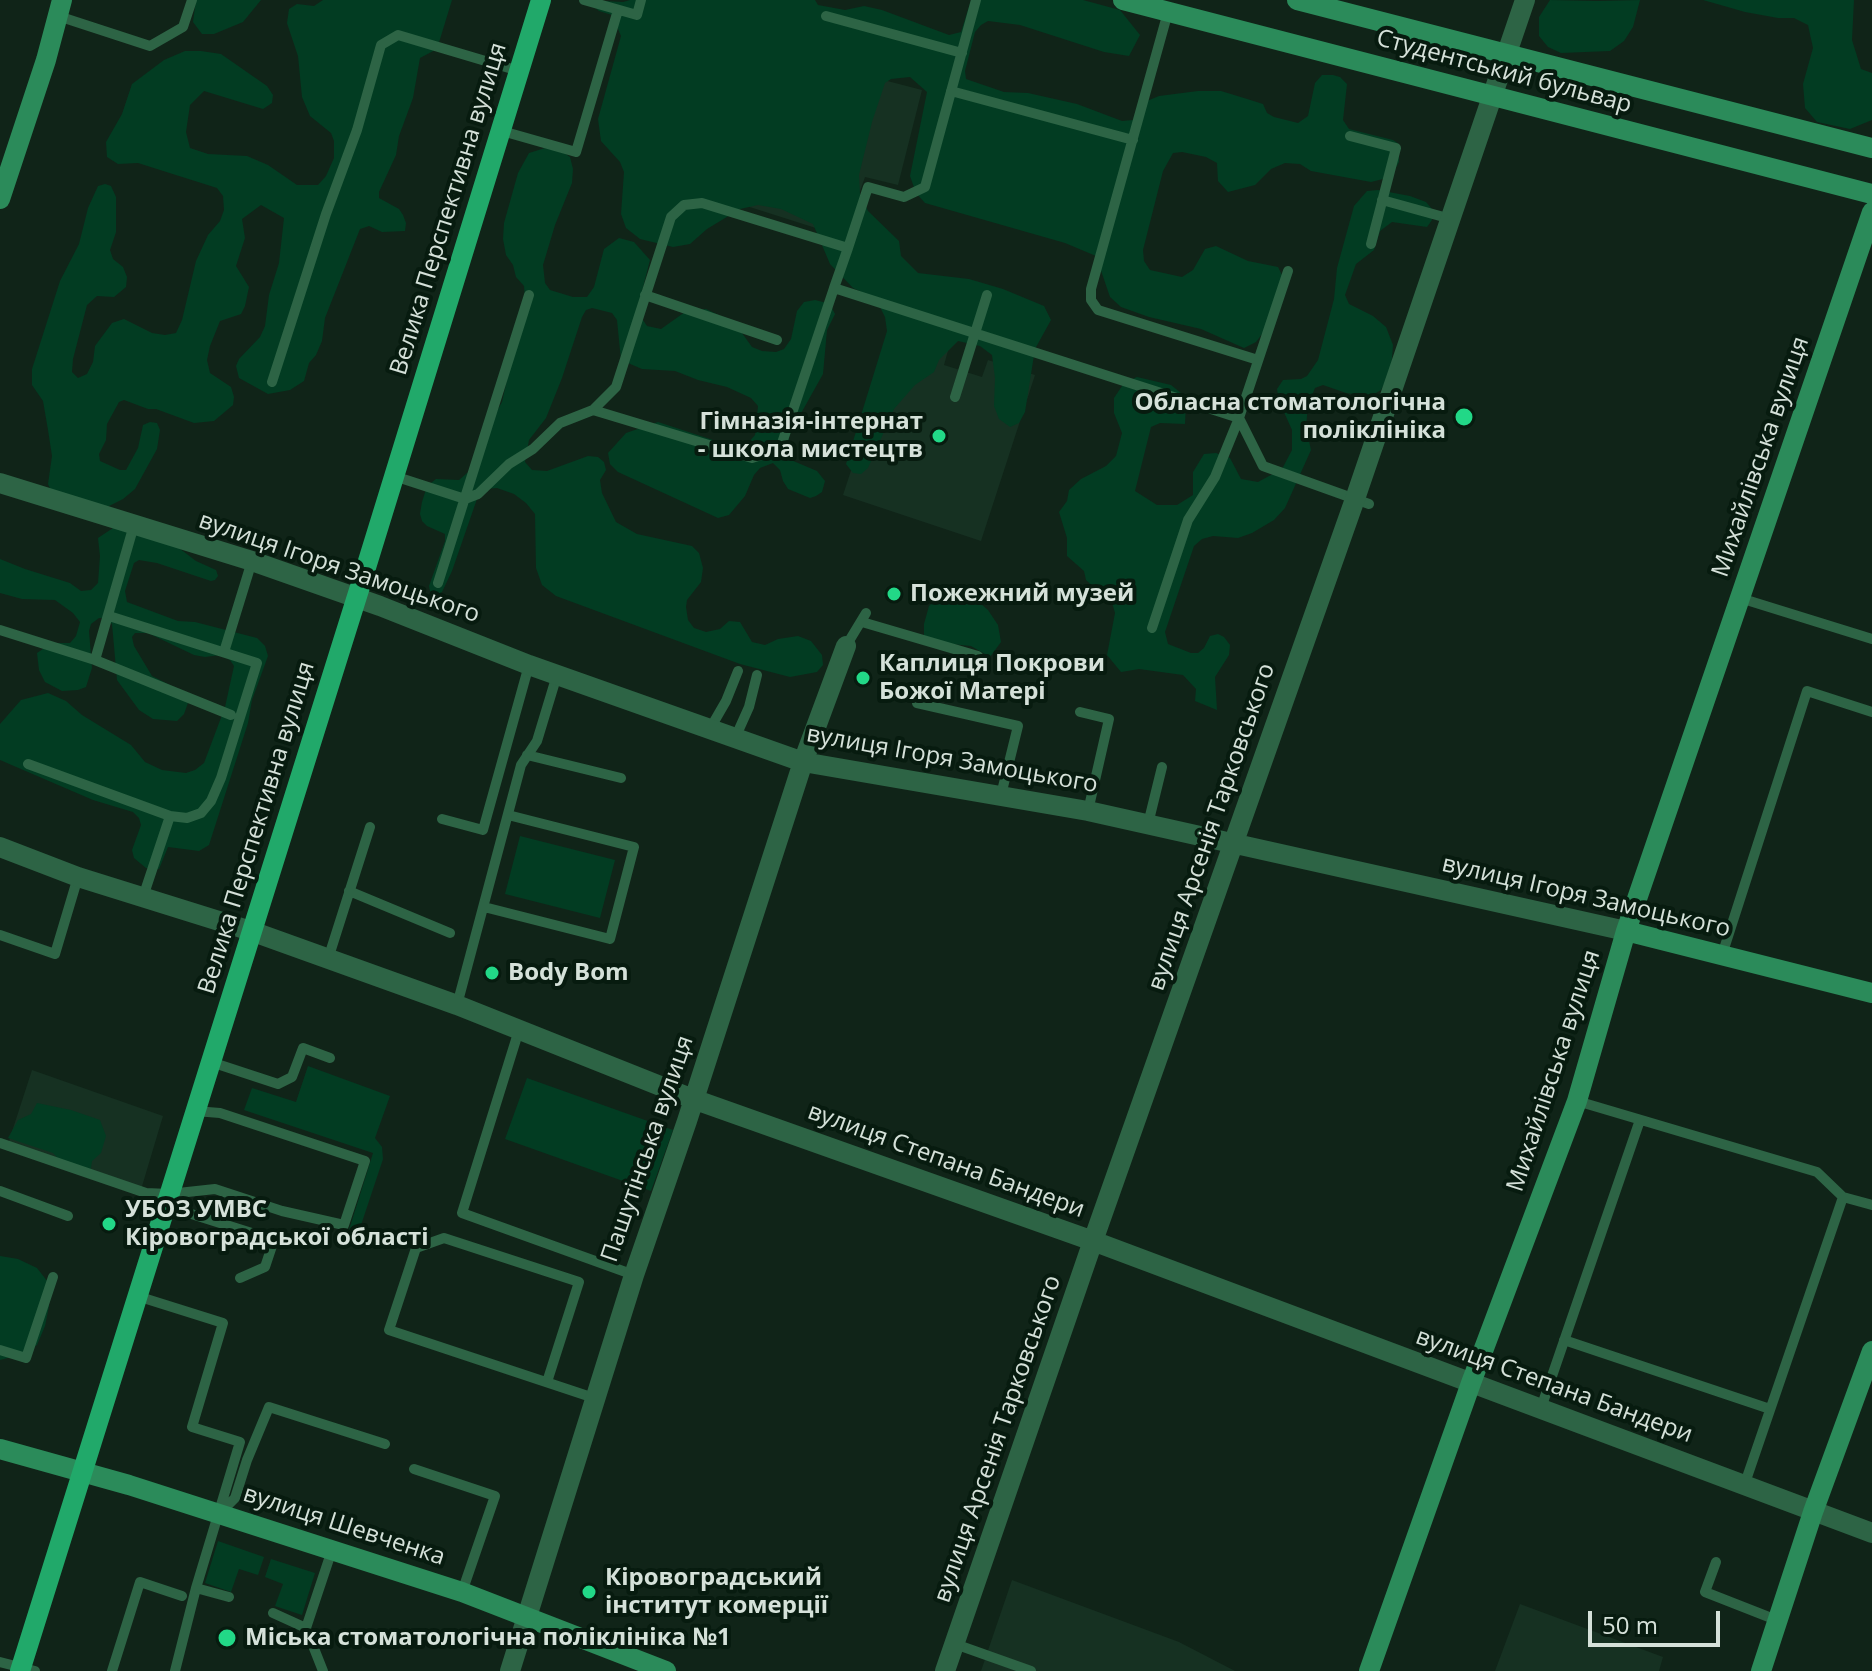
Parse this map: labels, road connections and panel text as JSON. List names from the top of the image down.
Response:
{
  "streets": {
    "main road": ["Велика Перспективна вулиця"],
    "street": [
      "Студентський бульвар",
      "Михайлівська вулиця",
      "вулиця Ігоря Замоцького",
      "вулиця Арсенія Тарковського",
      "Пашутінська вулиця",
      "вулиця Степана Бандери",
      "вулиця Шевченка"
    ]
  },
  "crossings": [
    ["Студентський бульвар", "вулиця Арсенія Тарковського"],
    ["Велика Перспективна вулиця", "вулиця Ігоря Замоцького"],
    ["Велика Перспективна вулиця", "вулиця Степана Бандери"],
    ["Велика Перспективна вулиця", "вулиця Шевченка"],
    ["Михайлівська вулиця", "вулиця Ігоря Замоцького"],
    ["Михайлівська вулиця", "вулиця Степана Бандери"],
    ["вулиця Ігоря Замоцького", "вулиця Арсенія Тарковського"],
    ["вулиця Ігоря Замоцького", "Пашутінська вулиця"],
    ["вулиця Арсенія Тарковського", "вулиця Степана Бандери"],
    ["Пашутінська вулиця", "вулиця Степана Бандери"],
    ["Пашутінська вулиця", "вулиця Шевченка"]
  ],
  "places": [
    "Обласна стоматологічна поліклініка",
    "Гімназія-інтернат - школа мистецтв",
    "Пожежний музей",
    "Каплиця Покрови Божої Матері",
    "Body Bom",
    "УБОЗ УМВС Кіровоградської області",
    "Кіровоградський інститут комерції",
    "Міська стоматологічна поліклініка №1"
  ],
  "scale_bar": "50 m"
}
